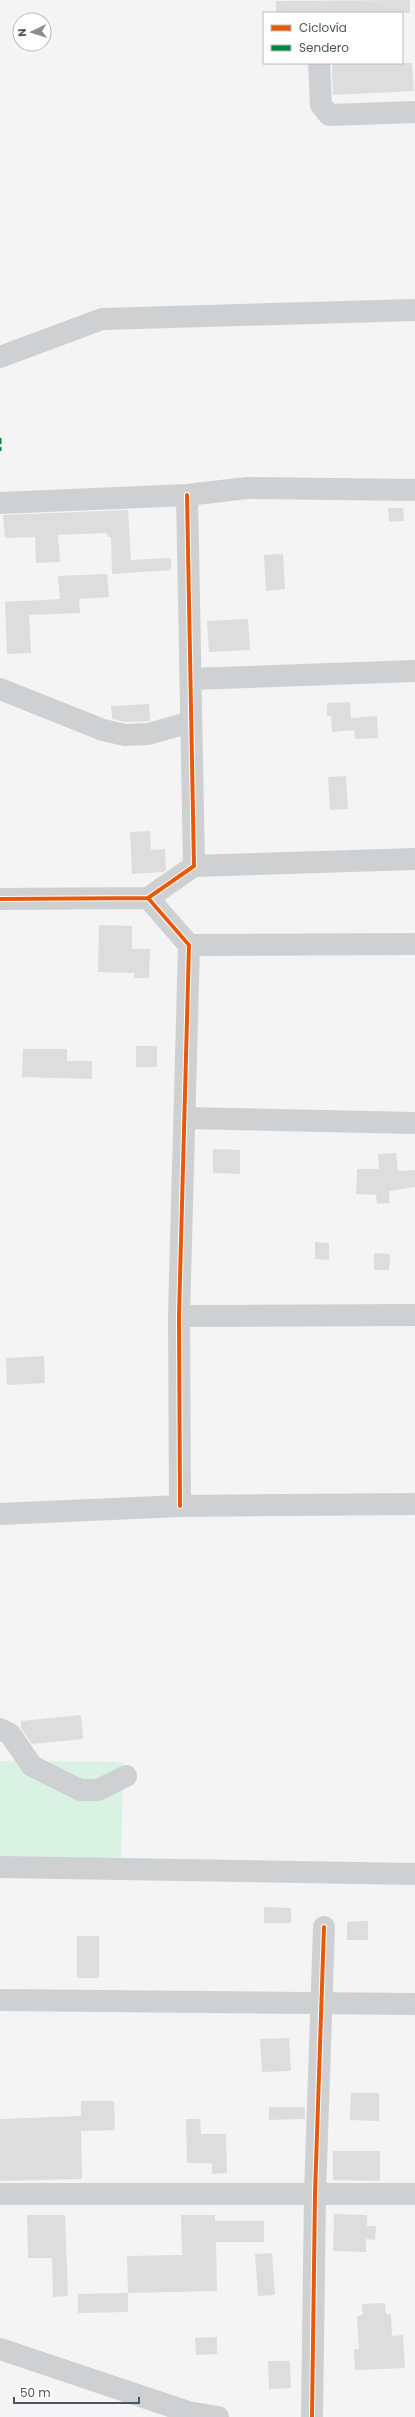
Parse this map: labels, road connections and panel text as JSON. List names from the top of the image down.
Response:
{
  "legend": ["Ciclovía", "Sendero"],
  "scale_bar": "50 m",
  "north": "left"
}
